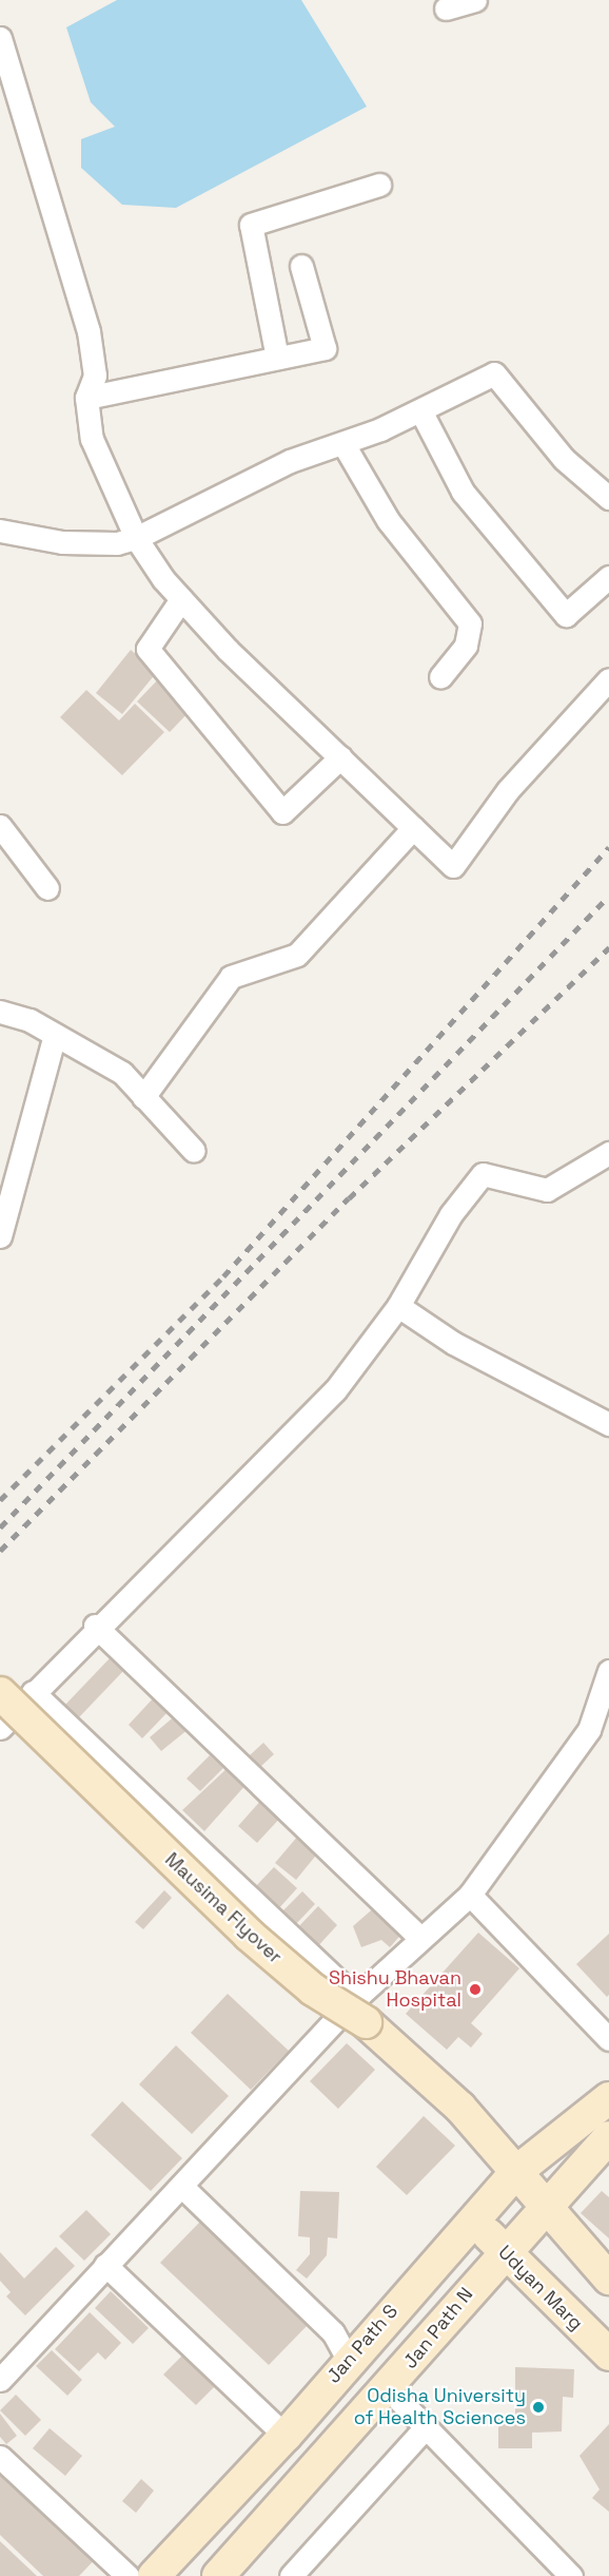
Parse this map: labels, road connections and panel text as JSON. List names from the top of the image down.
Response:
{
  "streets": {
    "main road": [
      "Mausima Flyover",
      "Udyan Marg",
      "Jan Path N",
      "Jan Path S"
    ]
  },
  "crossings": [
    ["Mausima Flyover", "Jan Path S"],
    ["Udyan Marg", "Jan Path N"],
    ["Udyan Marg", "Jan Path S"]
  ],
  "places": ["Shishu Bhavan Hospital", "Odisha University of Health Sciences"]
}
